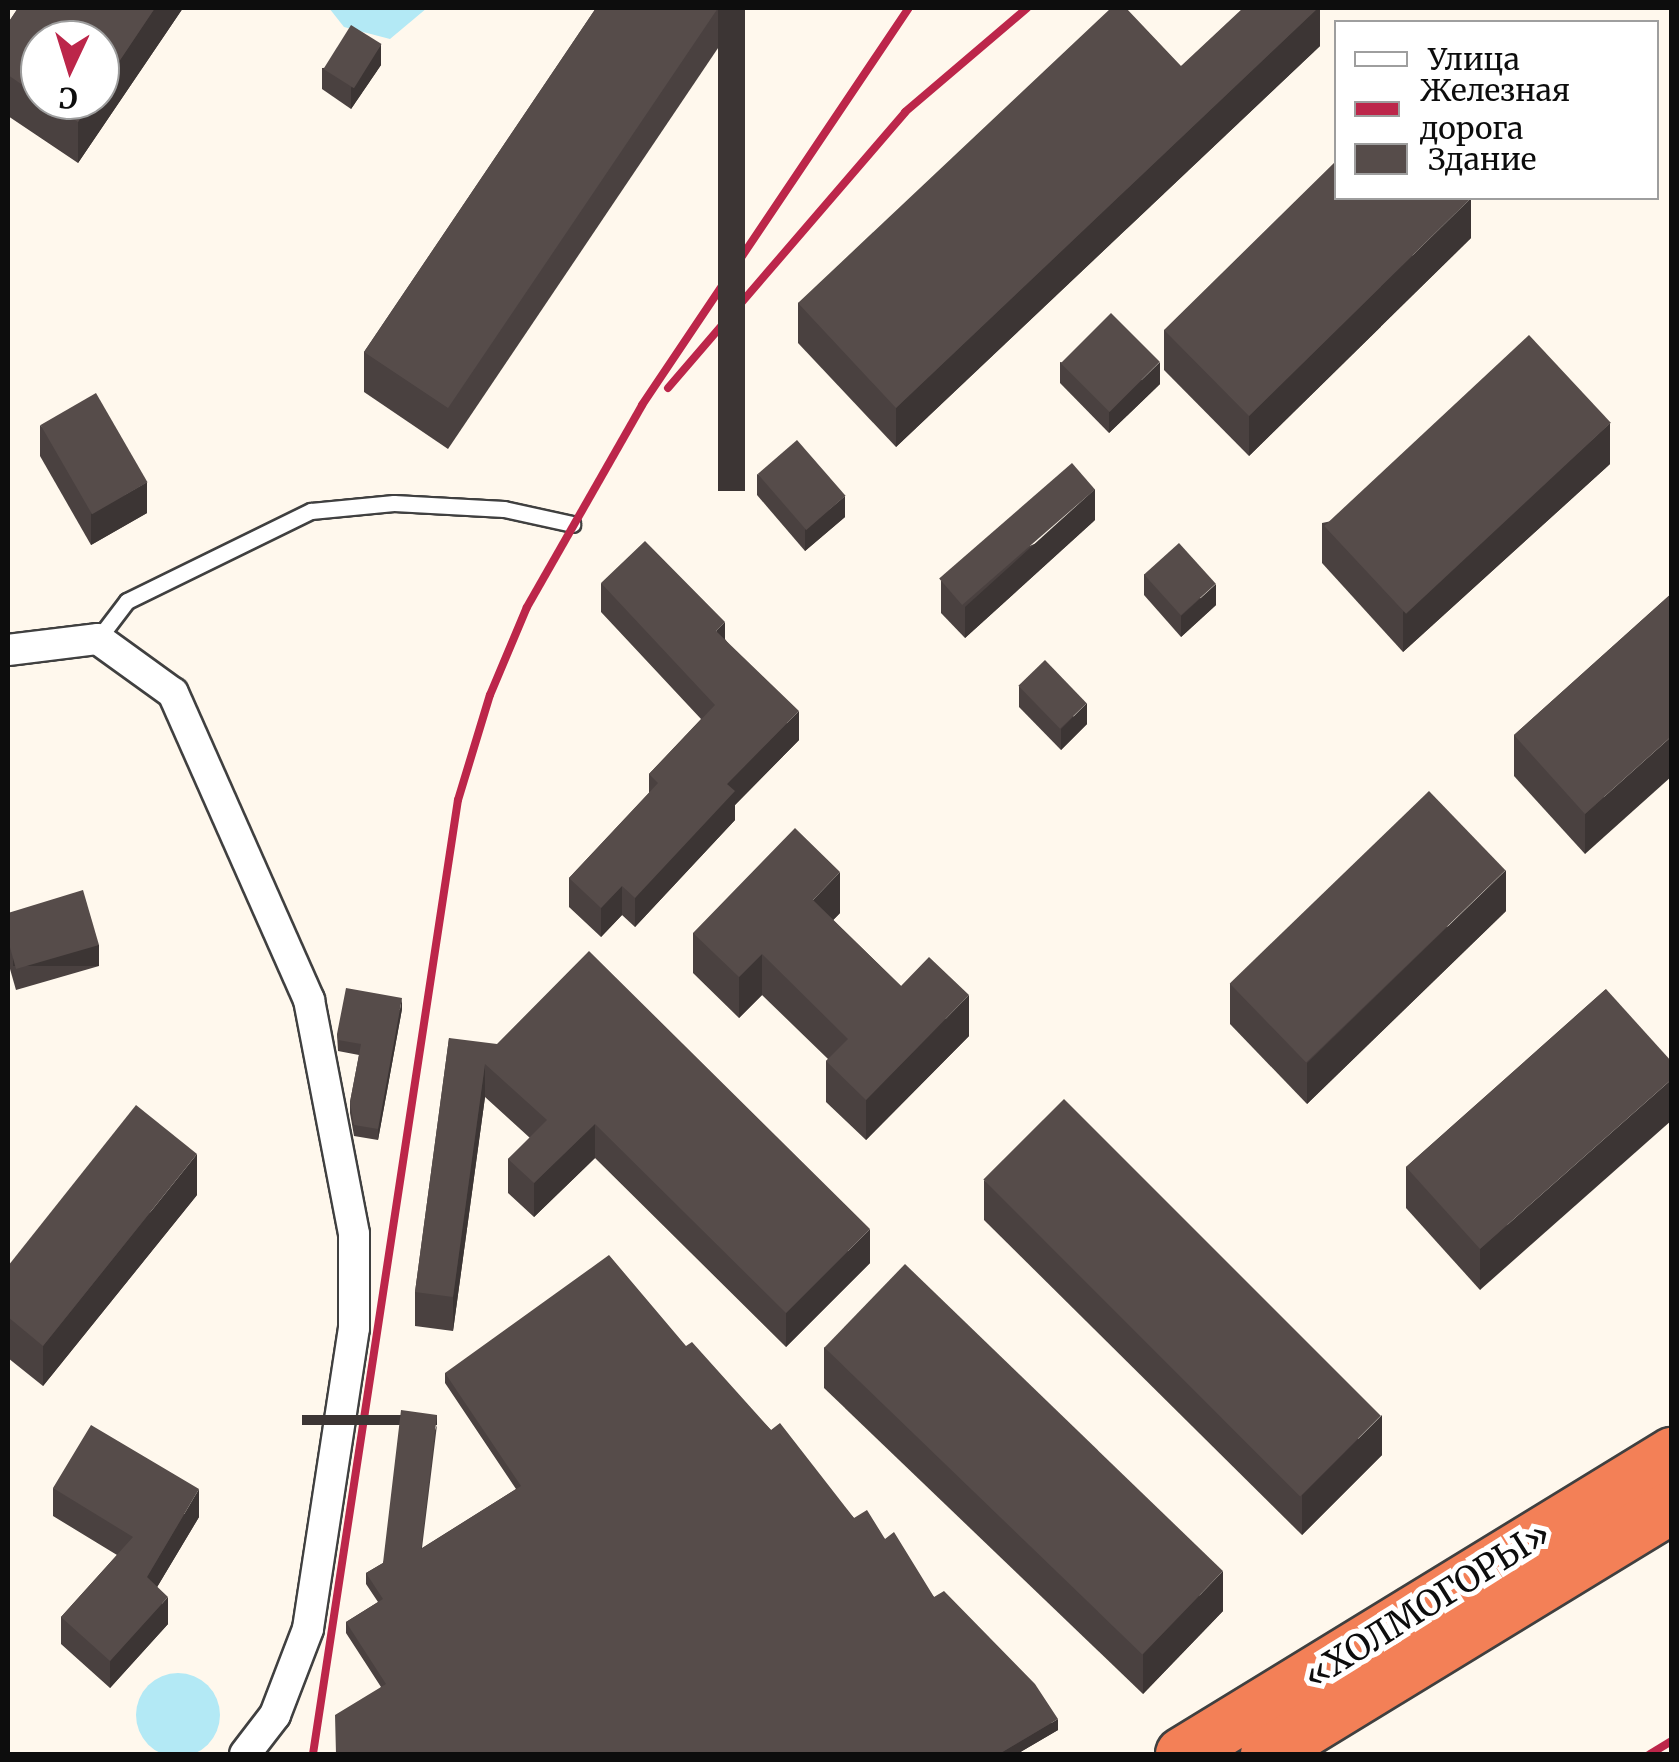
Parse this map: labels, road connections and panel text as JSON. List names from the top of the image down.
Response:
{
  "streets": {
    "highway": ["«ХОЛМОГОРЫ»"]
  },
  "legend": ["Улица", "Железная дорога", "Здание"],
  "north": "bottom"
}
